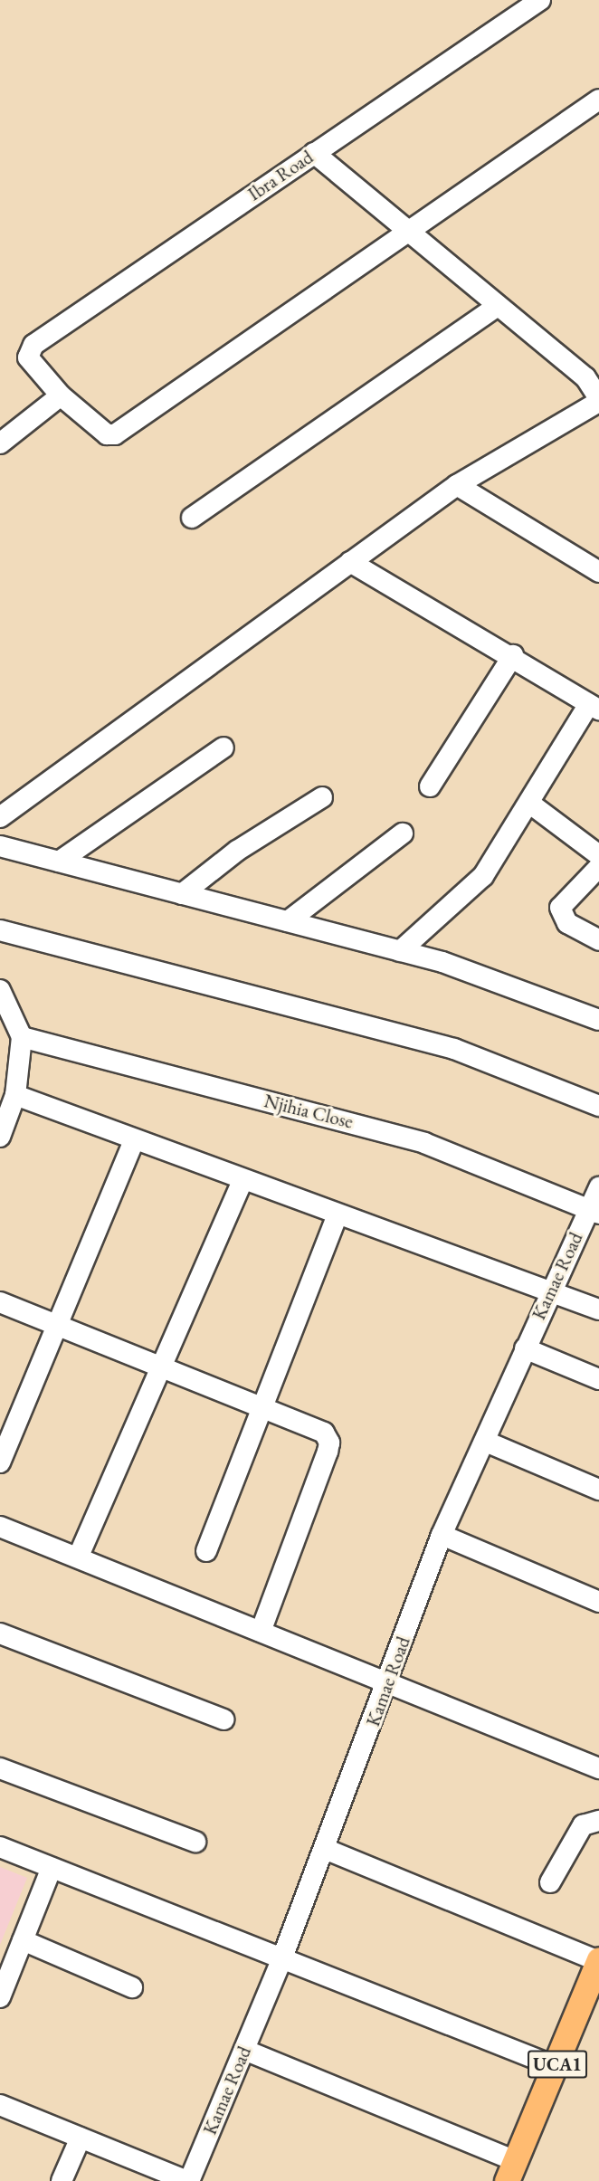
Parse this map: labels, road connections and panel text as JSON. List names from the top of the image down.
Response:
{
  "streets": {
    "main road": ["UCA1"],
    "street": ["Ibra Road", "Njihia Close", "Kamae Road"]
  },
  "crossings": [
    ["Njihia Close", "Kamae Road"]
  ]
}
